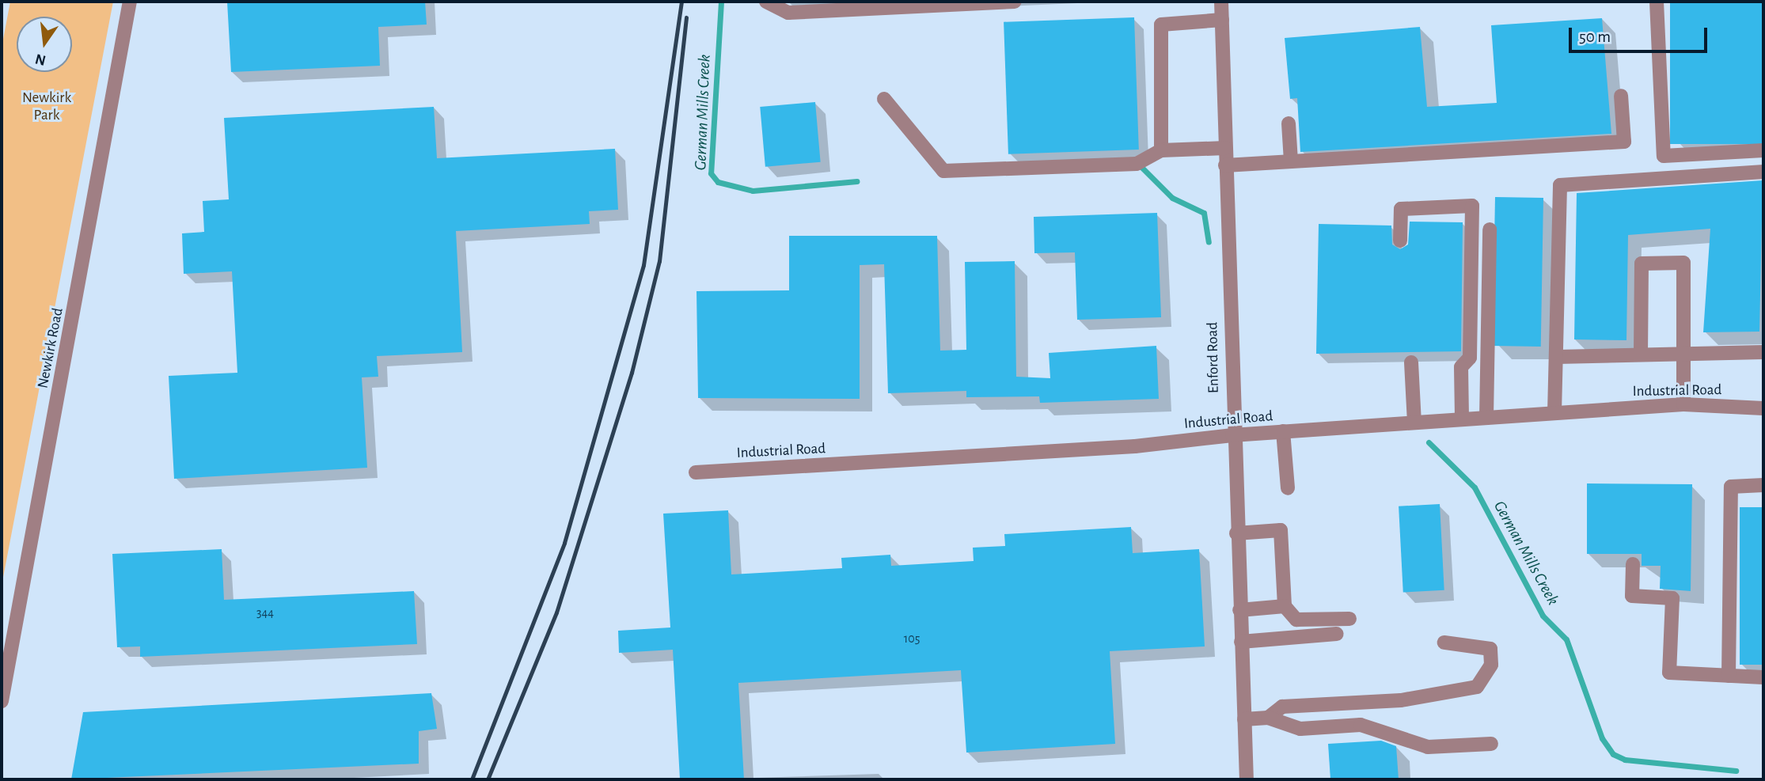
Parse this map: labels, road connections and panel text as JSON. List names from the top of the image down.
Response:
{
  "streets": {
    "street": ["Newkirk Road", "Enford Road", "Industrial Road"]
  },
  "crossings": [
    ["Enford Road", "Industrial Road"]
  ],
  "water": ["German Mills Creek"],
  "parks": ["Newkirk Park"],
  "house_numbers": ["344", "105"],
  "scale_bar": "50 m",
  "north": "bottom"
}
